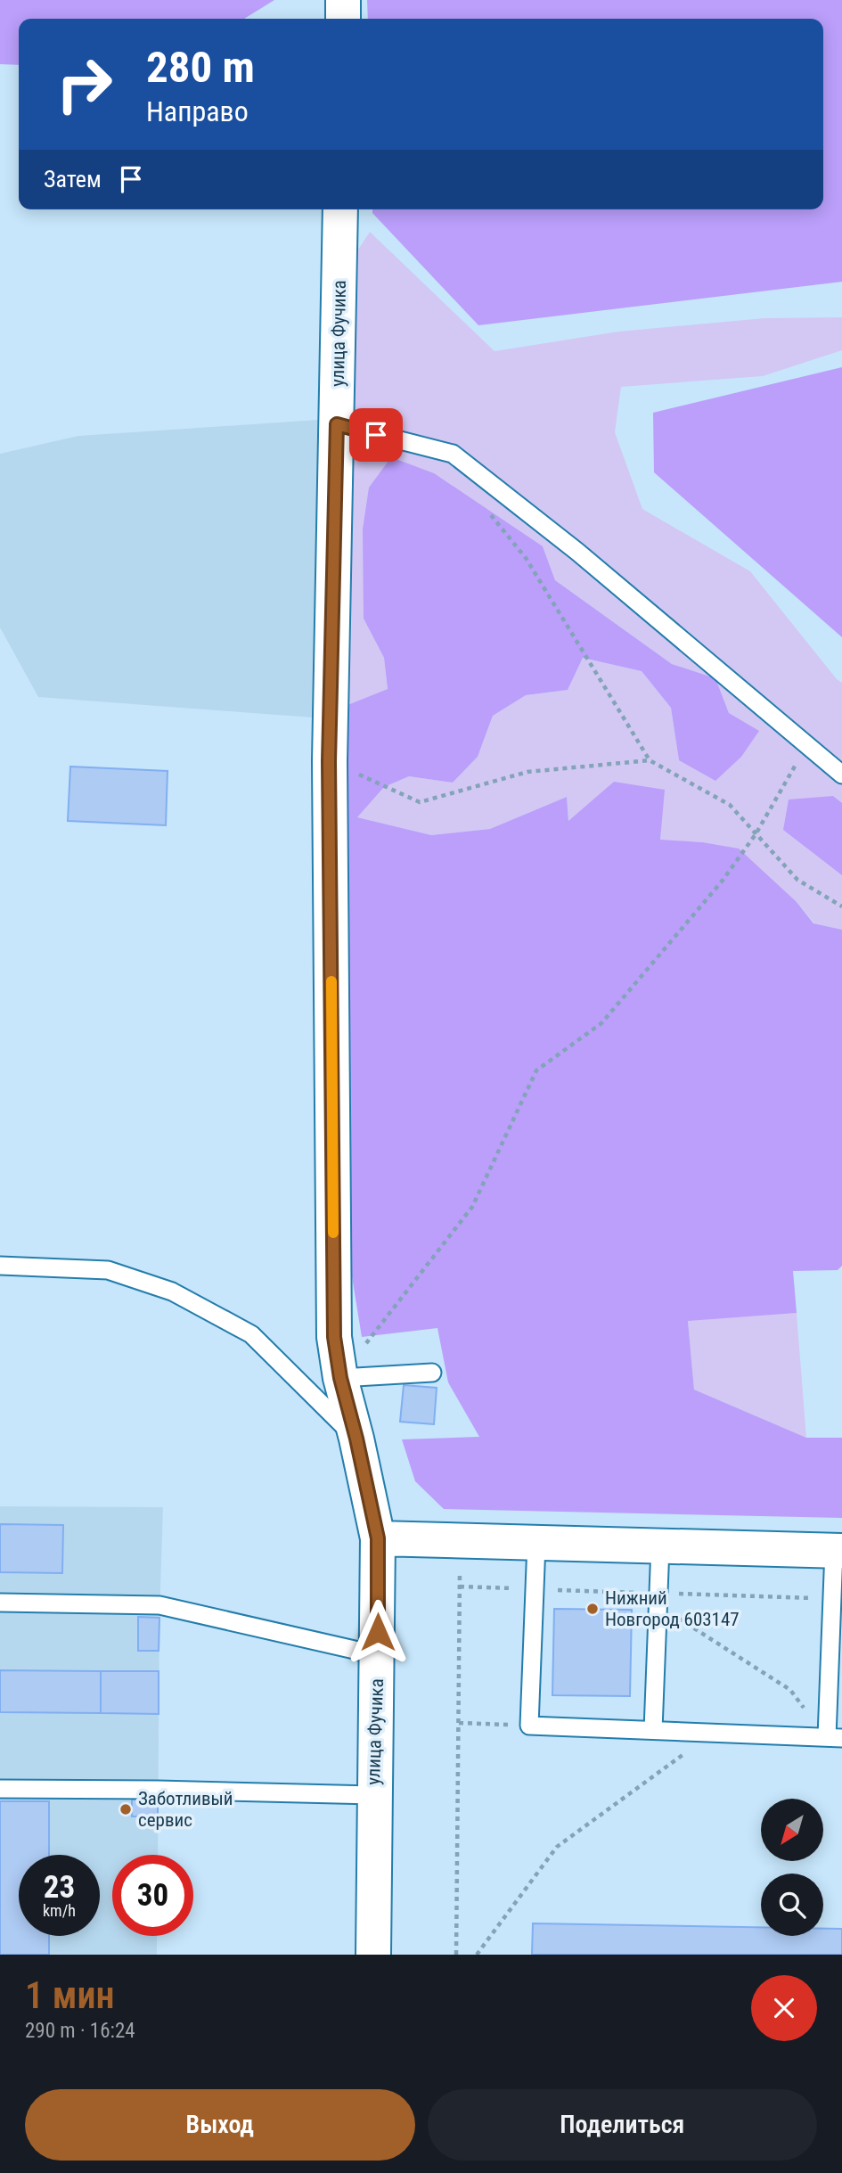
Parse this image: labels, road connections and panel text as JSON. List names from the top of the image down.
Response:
{
  "streets": {
    "street": ["улица Фучика"]
  },
  "places": ["Нижний Новгород 603147", "Заботливый сервис"],
  "north": "bottom left",
  "page": {
    "turn": ["280 m", "Направо"],
    "then": "Затем",
    "speed": "23 km/h",
    "limit": "30",
    "heading": ["1 мин", "290 m · 16:24"],
    "buttons": ["Выход", "Поделиться"]
  }
}
